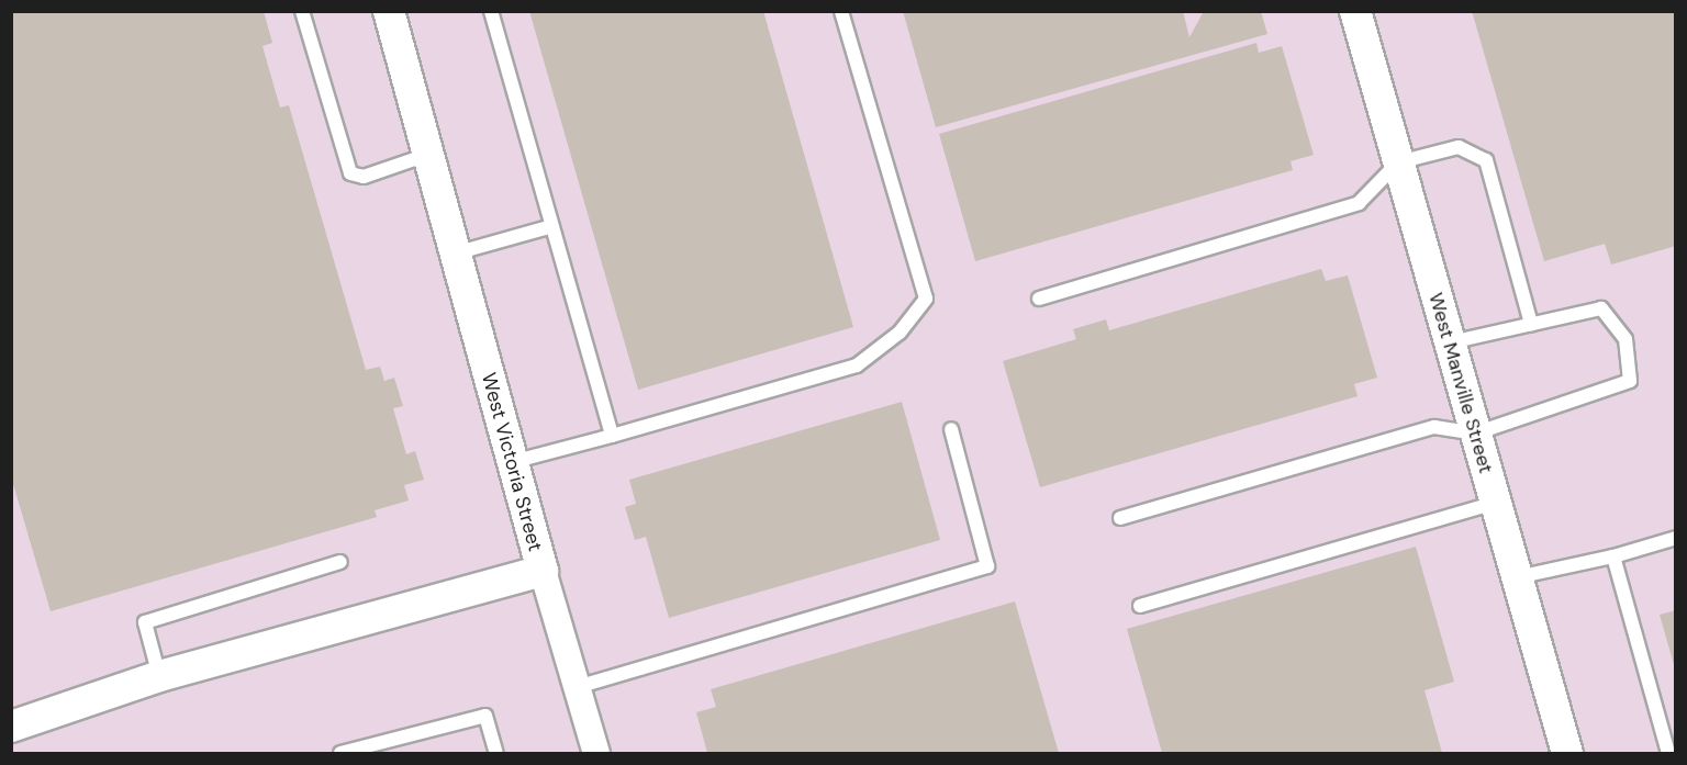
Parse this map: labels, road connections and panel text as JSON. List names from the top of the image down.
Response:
{
  "streets": {
    "street": ["West Manville Street", "West Victoria Street"]
  }
}
